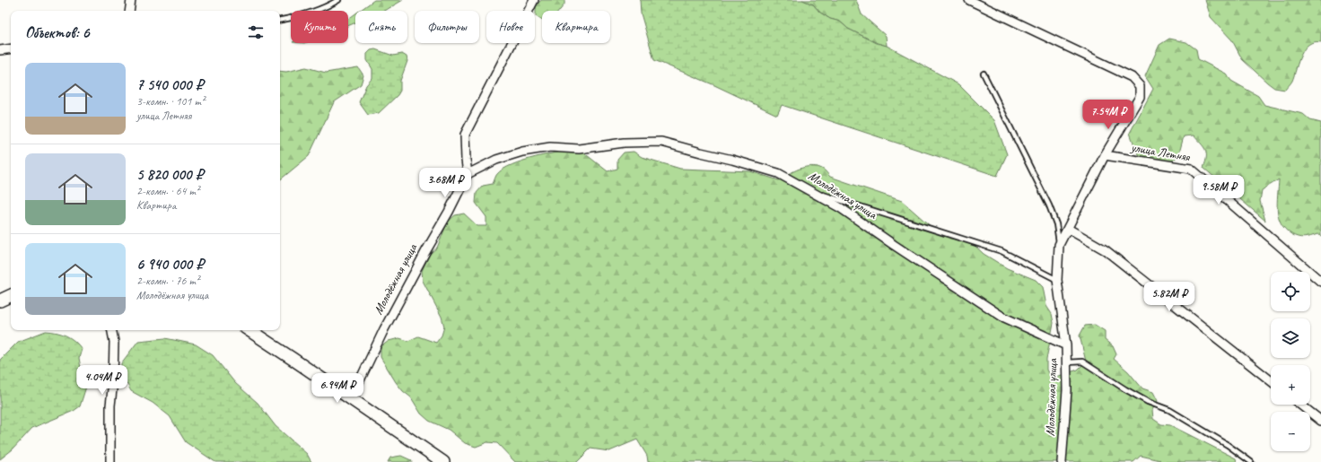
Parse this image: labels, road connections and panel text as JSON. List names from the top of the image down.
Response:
{
  "streets": {
    "street": ["улица Летняя", "Молодёжная улица"]
  },
  "page": {
    "chip": [
      "Купить",
      "Снять",
      "Фильтры",
      "Новое",
      "Квартира"
    ],
    "heading": "Объектов: 6",
    "list": [
      {
        "name": "7 540 000 ₽",
        "note": "3-комн. · 101 m² · улица Летняя"
      },
      {
        "name": "5 820 000 ₽",
        "note": "2-комн. · 64 m² · Квартира"
      },
      {
        "name": "6 940 000 ₽",
        "note": "2-комн. · 76 m² · Молодёжная улица"
      }
    ],
    "price": [
      "7.54M ₽",
      "3.68M ₽",
      "9.58M ₽",
      "5.82M ₽",
      "4.04M ₽",
      "6.94M ₽"
    ],
    "map_buttons": ["+", "−"]
  }
}
